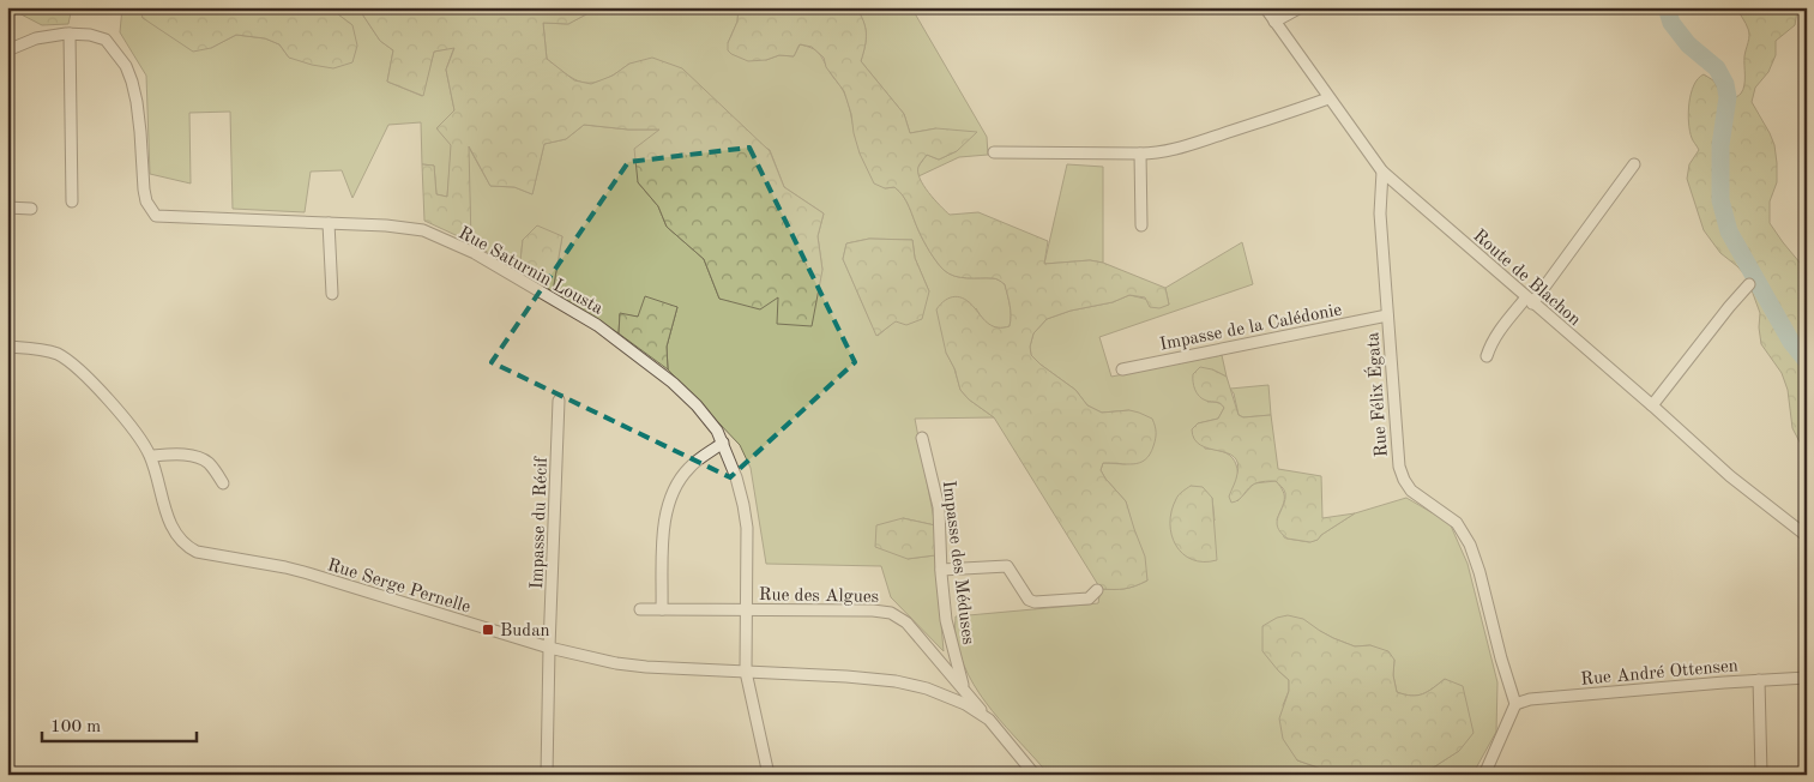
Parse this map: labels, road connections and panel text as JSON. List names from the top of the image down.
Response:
{
  "streets": {
    "street": [
      "Rue Saturnin Lousta",
      "Route de Blachon",
      "Impasse de la Calédonie",
      "Rue Félix Égata",
      "Impasse du Récif",
      "Impasse des Méduses",
      "Rue Serge Pernelle",
      "Rue des Algues",
      "Rue André Ottensen"
    ]
  },
  "crossings": [
    ["Rue Saturnin Lousta", "Rue Serge Pernelle"],
    ["Rue Saturnin Lousta", "Rue des Algues"],
    ["Route de Blachon", "Rue Félix Égata"],
    ["Impasse de la Calédonie", "Rue Félix Égata"],
    ["Rue Félix Égata", "Rue André Ottensen"],
    ["Impasse du Récif", "Rue Serge Pernelle"],
    ["Impasse des Méduses", "Rue des Algues"],
    ["Rue Serge Pernelle", "Rue des Algues"]
  ],
  "places": {
    "transit": ["Budan"]
  },
  "scale_bar": "100 m"
}
